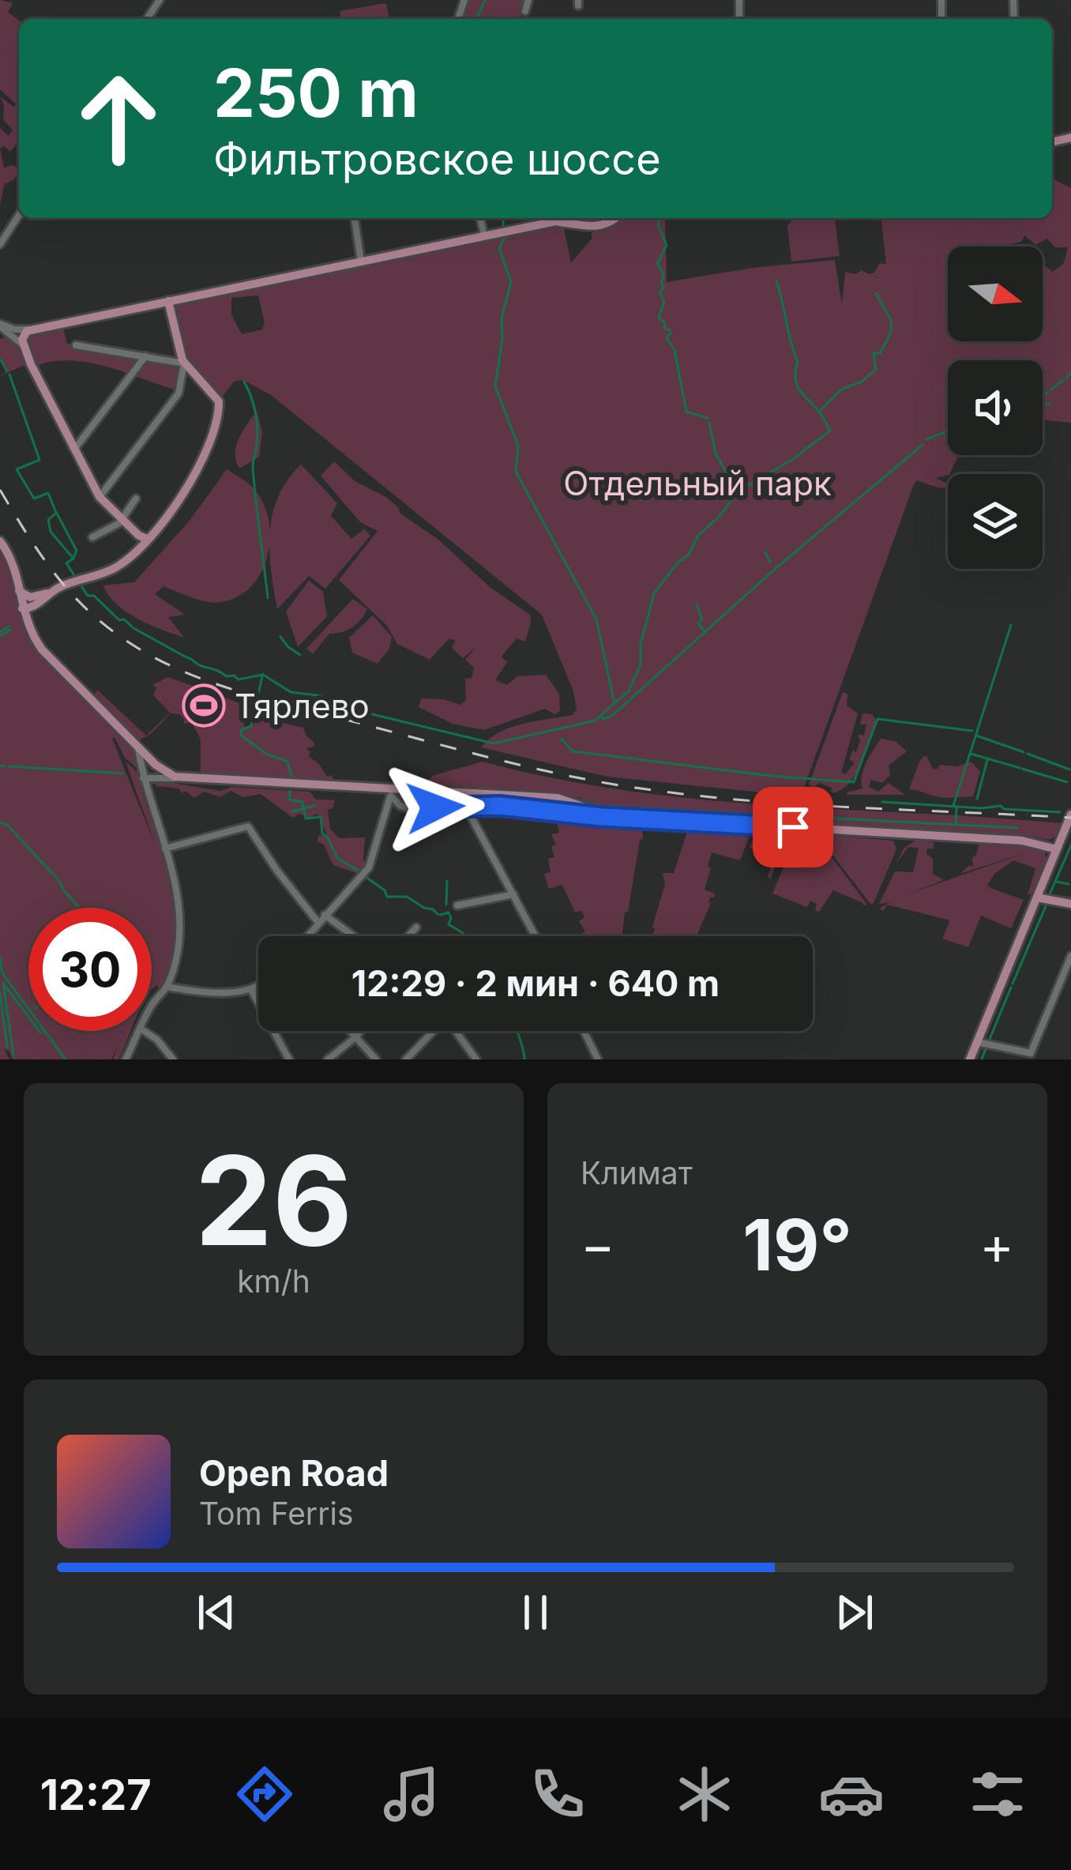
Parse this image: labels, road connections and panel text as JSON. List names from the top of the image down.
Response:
{
  "parks": ["Отдельный парк"],
  "places": {
    "sports": ["Тярлево"]
  },
  "north": "right",
  "page": {
    "turn": ["250 m", "Фильтровское шоссе"],
    "limit": "30",
    "trip": "12:29 · 2 мин · 640 m",
    "tile": [
      ["26", "km/h"],
      "Климат"
    ],
    "heat": ["−", "19°", "+"],
    "song": ["Open Road", "Tom Ferris"],
    "tabs": "12:27"
  }
}
